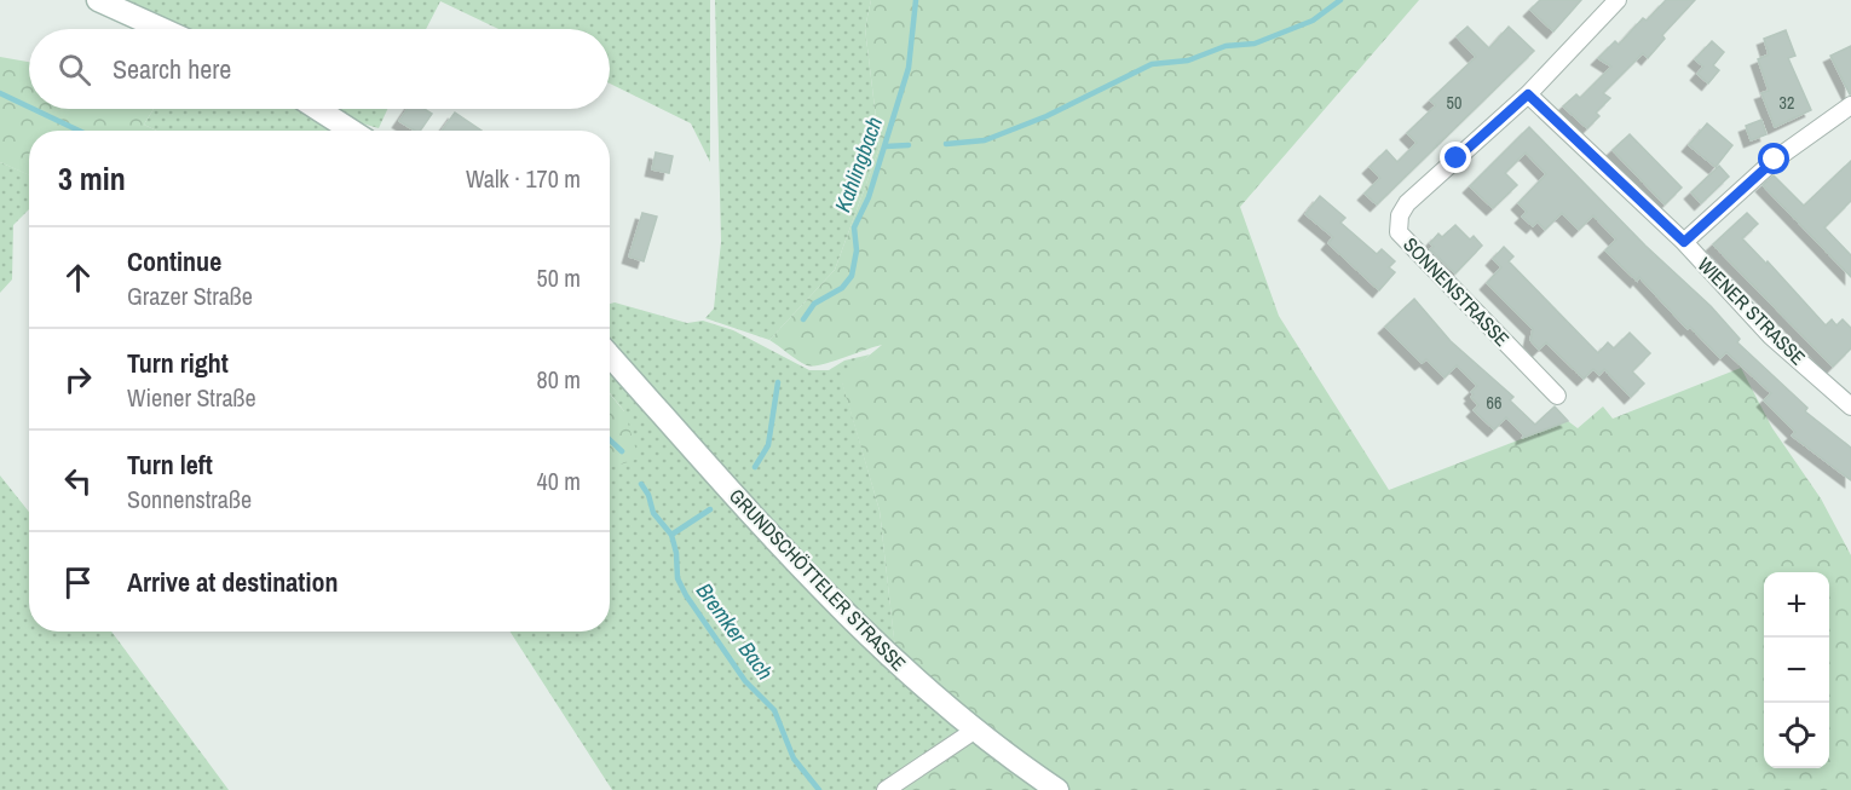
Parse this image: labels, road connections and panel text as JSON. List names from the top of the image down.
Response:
{
  "streets": {
    "main road": ["GRUNDSCHÖTTELER STRASSE"],
    "street": ["SONNENSTRASSE", "WIENER STRASSE"]
  },
  "crossings": [
    ["SONNENSTRASSE", "WIENER STRASSE"]
  ],
  "water": ["Kahlingbach", "Bremker Bach"],
  "house_numbers": ["50", "32", "66"],
  "page": {
    "search": "Search here",
    "heading": ["3 min", "Walk · 170 m"],
    "list": [
      ["Continue", "Grazer Straße", "50 m"],
      ["Turn right", "Wiener Straße", "80 m"],
      ["Turn left", "Sonnenstraße", "40 m"],
      "Arrive at destination"
    ],
    "map_buttons": ["+", "−"]
  }
}
